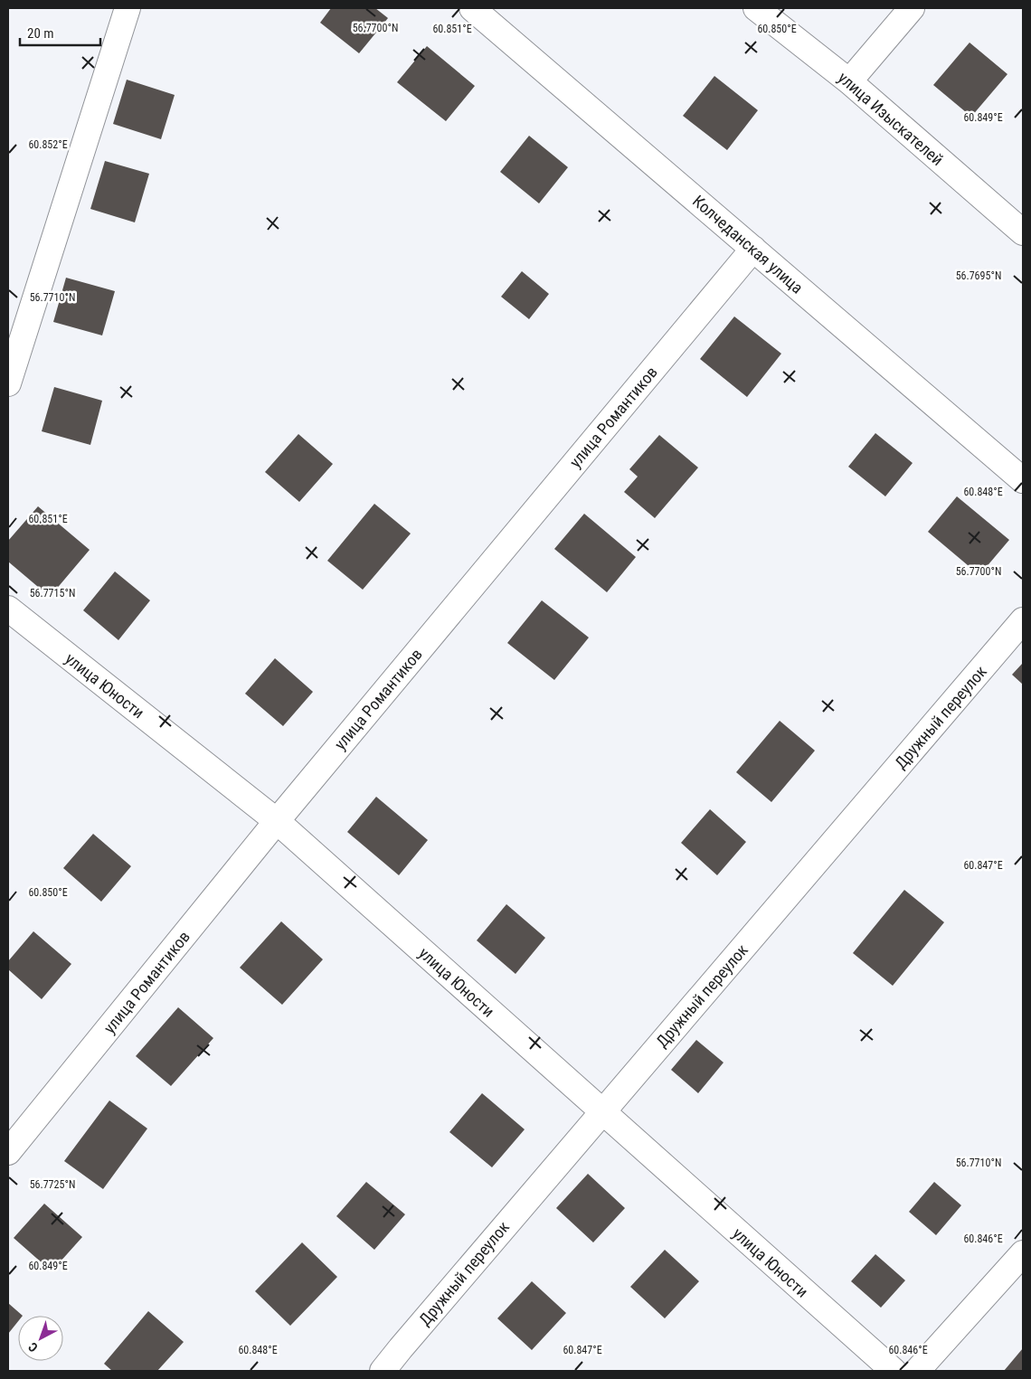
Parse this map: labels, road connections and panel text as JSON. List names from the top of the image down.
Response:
{
  "streets": {
    "street": [
      "улица Изыскателей",
      "Колчеданская улица",
      "улица Романтиков",
      "улица Юности",
      "Дружный переулок"
    ]
  },
  "crossings": [
    ["Колчеданская улица", "улица Романтиков"],
    ["улица Романтиков", "улица Юности"],
    ["улица Юности", "Дружный переулок"]
  ],
  "scale_bar": "20 m",
  "north": "bottom left",
  "coordinates": [
    "56.7700°N",
    "60.851°E",
    "60.850°E",
    "60.849°E",
    "60.852°E",
    "56.7695°N",
    "56.7710°N",
    "60.848°E",
    "56.7715°N",
    "60.847°E",
    "56.7725°N",
    "60.846°E"
  ]
}
